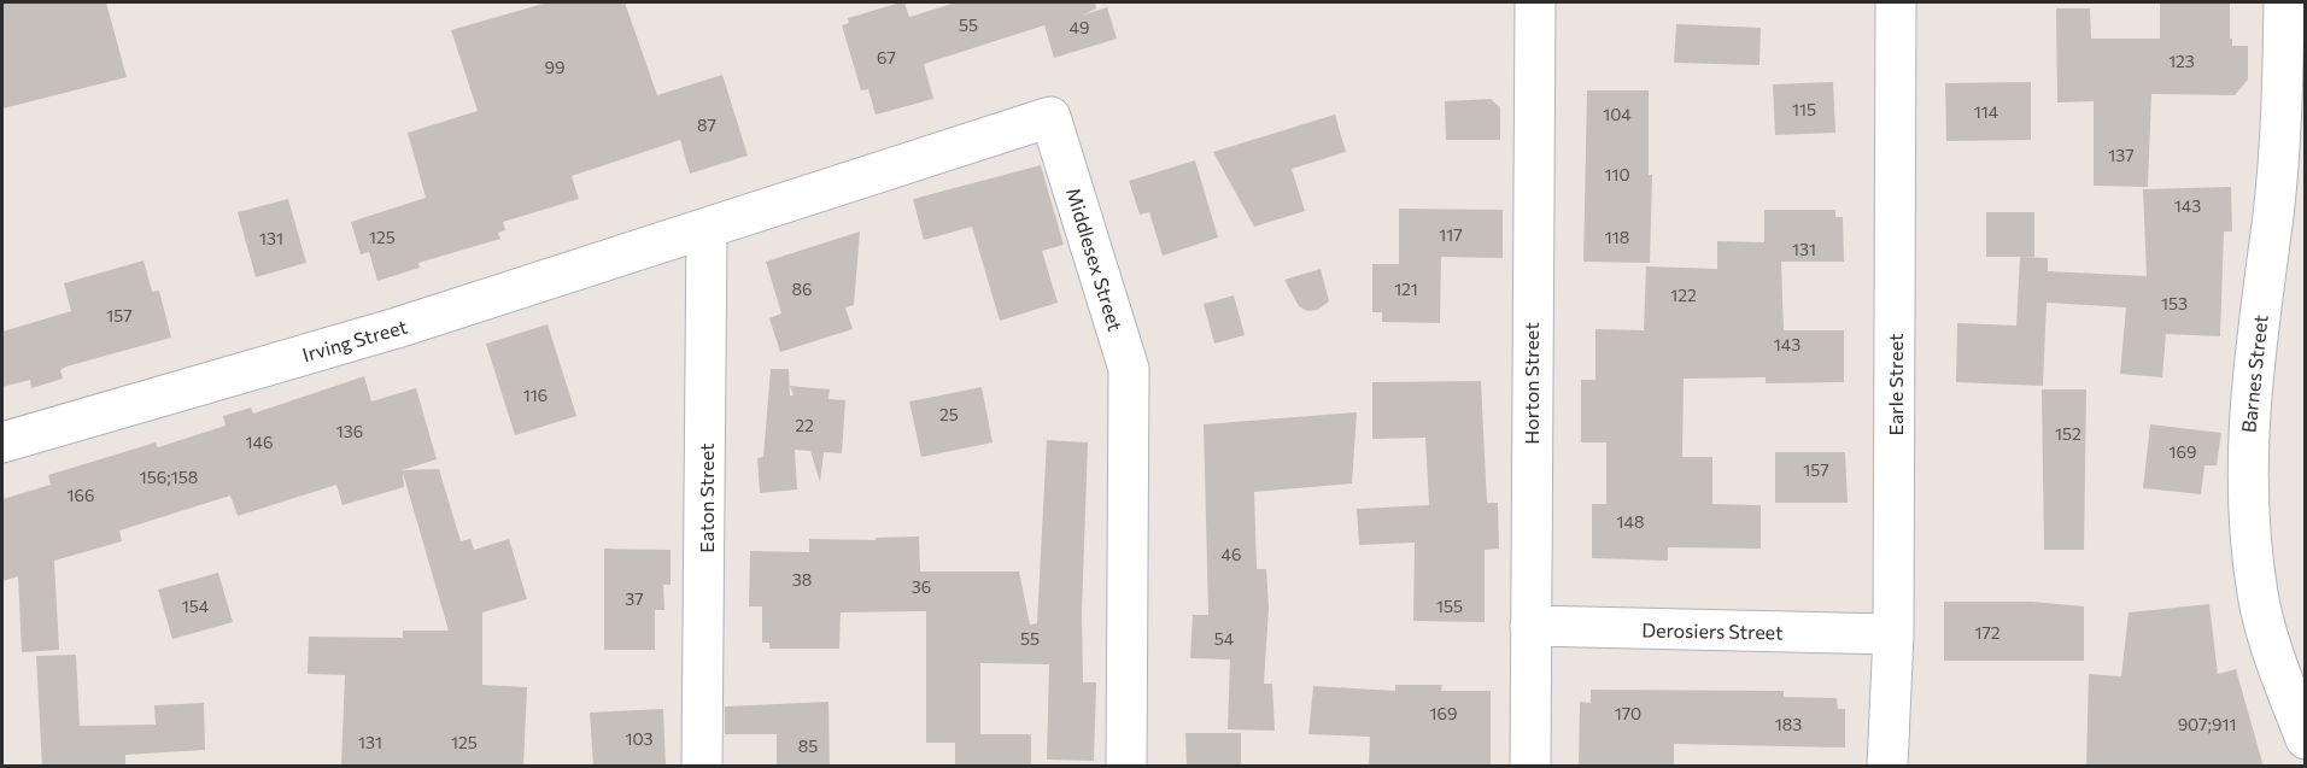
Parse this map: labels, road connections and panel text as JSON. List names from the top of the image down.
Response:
{
  "streets": {
    "street": [
      "Middlesex Street",
      "Irving Street",
      "Barnes Street",
      "Horton Street",
      "Earle Street",
      "Eaton Street",
      "Derosiers Street"
    ]
  },
  "crossings": [
    ["Middlesex Street", "Irving Street"],
    ["Middlesex Street", "Eaton Street"],
    ["Irving Street", "Eaton Street"],
    ["Horton Street", "Derosiers Street"],
    ["Earle Street", "Derosiers Street"]
  ],
  "house_numbers": [
    "55",
    "49",
    "67",
    "123",
    "99",
    "115",
    "114",
    "104",
    "87",
    "137",
    "110",
    "143",
    "117",
    "125",
    "118",
    "131",
    "131",
    "86",
    "121",
    "122",
    "153",
    "157",
    "143",
    "116",
    "25",
    "22",
    "136",
    "152",
    "146",
    "169",
    "157",
    "156;158",
    "166",
    "148",
    "46",
    "38",
    "36",
    "37",
    "154",
    "155",
    "172",
    "55",
    "54",
    "169",
    "170",
    "183",
    "907;911",
    "103",
    "131",
    "125",
    "85"
  ]
}
